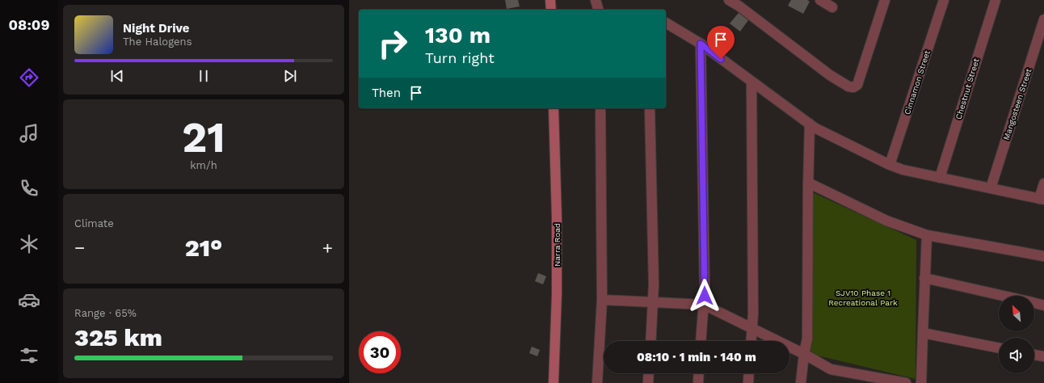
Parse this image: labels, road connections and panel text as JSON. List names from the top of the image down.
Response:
{
  "streets": {
    "street": [
      "Cinnamon Street",
      "Chestnut Street",
      "Mangosteen Street",
      "Narra Road"
    ]
  },
  "parks": ["SJV10 Phase 1 Recreational Park"],
  "north": "top left",
  "page": {
    "tabs": "08:09",
    "turn": ["130 m", "Turn right"],
    "song": ["Night Drive", "The Halogens"],
    "then": "Then",
    "tile": [
      ["21", "km/h"],
      "Climate",
      ["Range · 65%", "325 km"]
    ],
    "heat": ["−", "21°", "+"],
    "limit": "30",
    "trip": "08:10 · 1 min · 140 m"
  }
}
